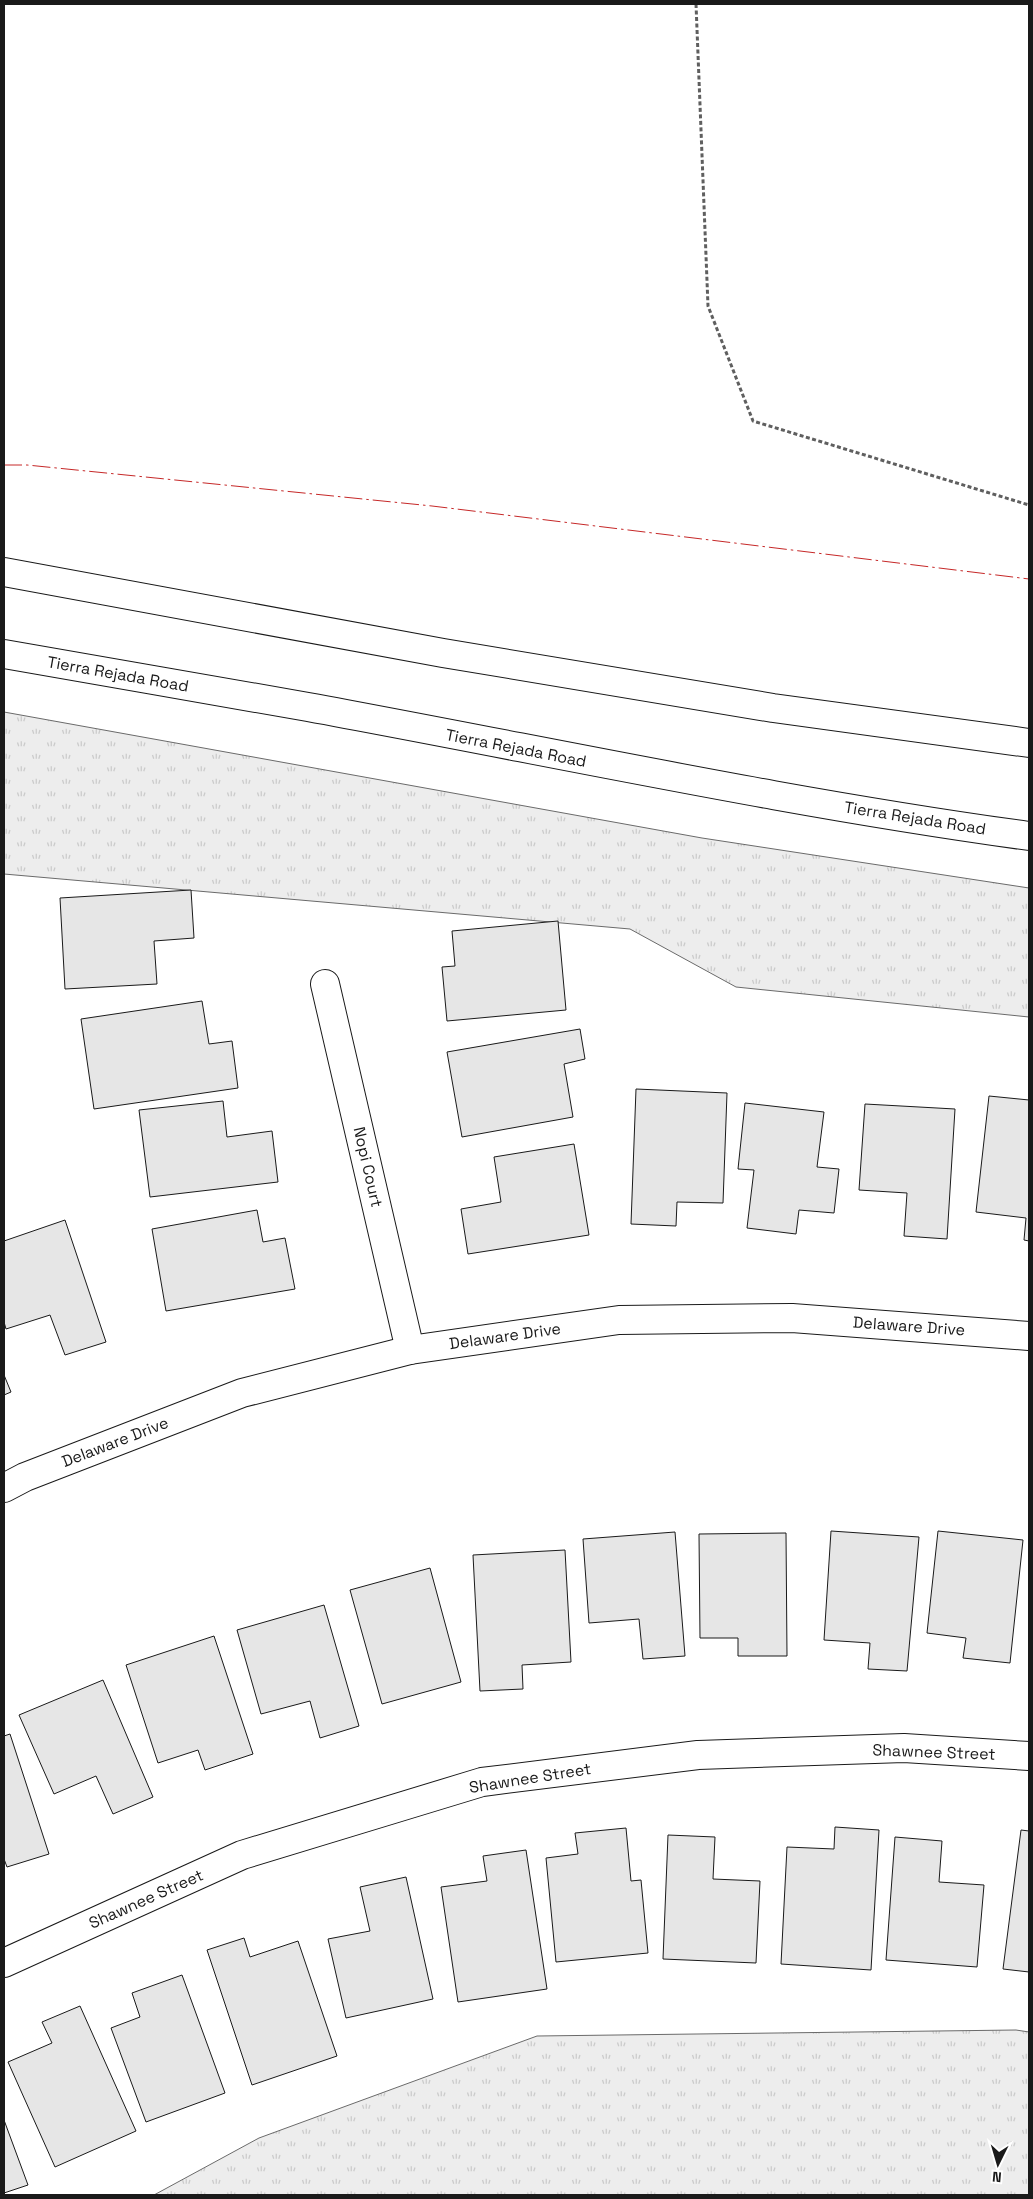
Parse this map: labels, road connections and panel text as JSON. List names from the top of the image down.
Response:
{
  "streets": {
    "street": [
      "Tierra Rejada Road",
      "Nopi Court",
      "Delaware Drive",
      "Shawnee Street"
    ]
  },
  "crossings": [
    ["Nopi Court", "Delaware Drive"]
  ],
  "north": "bottom"
}
